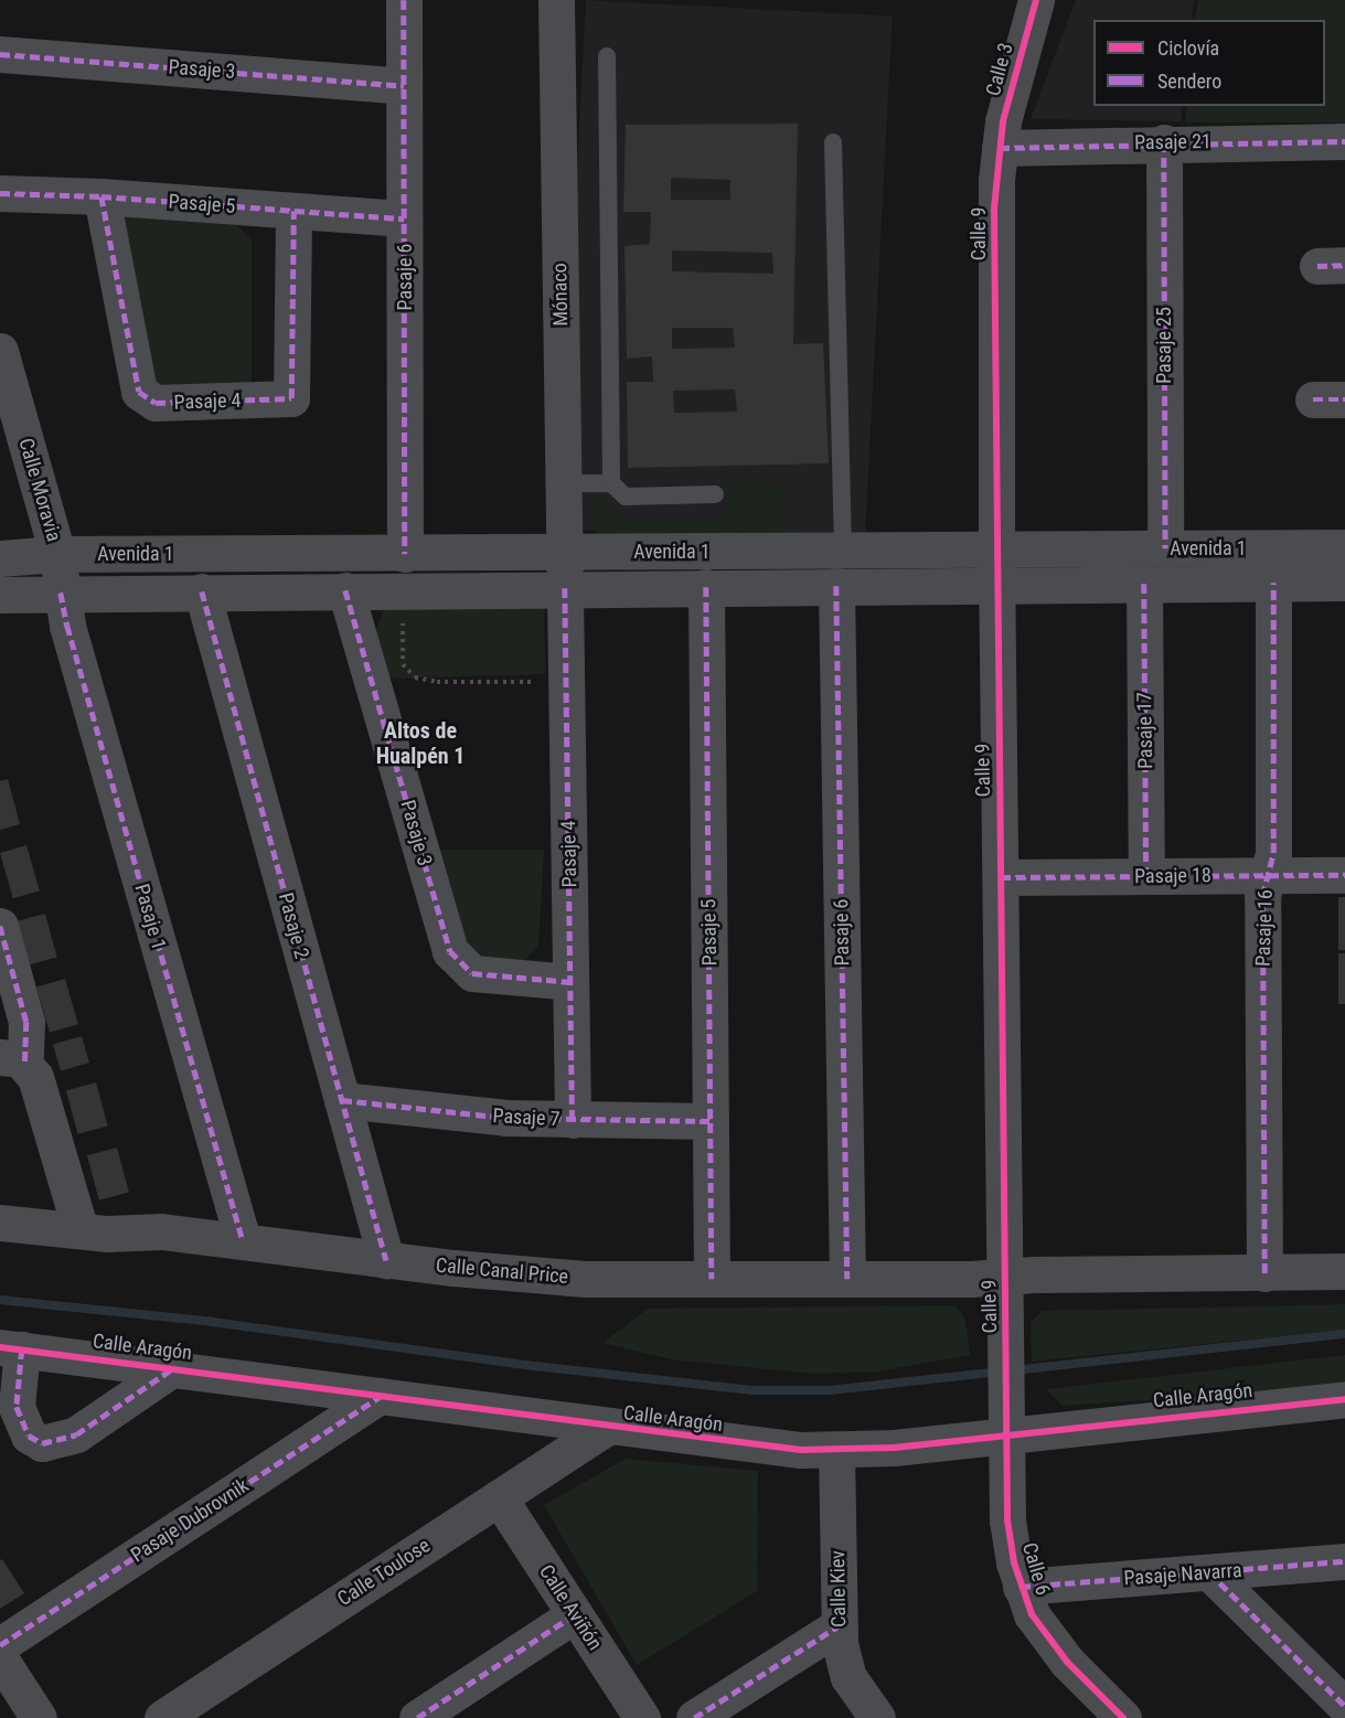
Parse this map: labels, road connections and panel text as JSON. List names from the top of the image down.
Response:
{
  "streets": {
    "street": [
      "Pasaje 3",
      "Calle 3",
      "Pasaje 21",
      "Pasaje 5",
      "Calle 9",
      "Pasaje 6",
      "Mónaco",
      "Pasaje 25",
      "Pasaje 4",
      "Calle Moravia",
      "Avenida 1",
      "Pasaje 17",
      "Pasaje 18",
      "Pasaje 1",
      "Pasaje 2",
      "Pasaje 16",
      "Pasaje 7",
      "Calle Canal Price",
      "Calle Aragón",
      "Pasaje Dubrovnik",
      "Calle 6",
      "Calle Toulose",
      "Pasaje Navarra",
      "Calle Kiev",
      "Calle Aviñón"
    ]
  },
  "crossings": [
    ["Pasaje 3", "Pasaje 6"],
    ["Pasaje 3", "Pasaje 4"],
    ["Pasaje 3", "Avenida 1"],
    ["Calle 3", "Pasaje 21"],
    ["Calle 3", "Calle 9"],
    ["Pasaje 21", "Calle 9"],
    ["Pasaje 21", "Pasaje 25"],
    ["Pasaje 5", "Pasaje 6"],
    ["Pasaje 5", "Pasaje 4"],
    ["Pasaje 5", "Avenida 1"],
    ["Pasaje 5", "Pasaje 7"],
    ["Pasaje 5", "Calle Canal Price"],
    ["Calle 9", "Avenida 1"],
    ["Calle 9", "Pasaje 18"],
    ["Calle 9", "Pasaje 16"],
    ["Calle 9", "Calle Canal Price"],
    ["Calle 9", "Calle 6"],
    ["Pasaje 6", "Avenida 1"],
    ["Pasaje 6", "Calle Canal Price"],
    ["Mónaco", "Pasaje 4"],
    ["Mónaco", "Avenida 1"],
    ["Pasaje 25", "Avenida 1"],
    ["Pasaje 4", "Avenida 1"],
    ["Pasaje 4", "Pasaje 7"],
    ["Calle Moravia", "Avenida 1"],
    ["Calle Moravia", "Pasaje 1"],
    ["Avenida 1", "Pasaje 17"],
    ["Avenida 1", "Pasaje 1"],
    ["Avenida 1", "Pasaje 2"],
    ["Avenida 1", "Pasaje 16"],
    ["Pasaje 17", "Pasaje 18"],
    ["Pasaje 18", "Pasaje 16"],
    ["Pasaje 1", "Calle Canal Price"],
    ["Pasaje 2", "Pasaje 7"],
    ["Pasaje 2", "Calle Canal Price"],
    ["Calle Aragón", "Pasaje Dubrovnik"],
    ["Calle Aragón", "Calle 6"],
    ["Calle Aragón", "Calle Toulose"],
    ["Calle Aragón", "Calle Kiev"],
    ["Calle 6", "Pasaje Navarra"],
    ["Calle Toulose", "Calle Aviñón"]
  ],
  "districts": ["Altos de Hualpén 1"],
  "legend": ["Ciclovía", "Sendero"]
}
